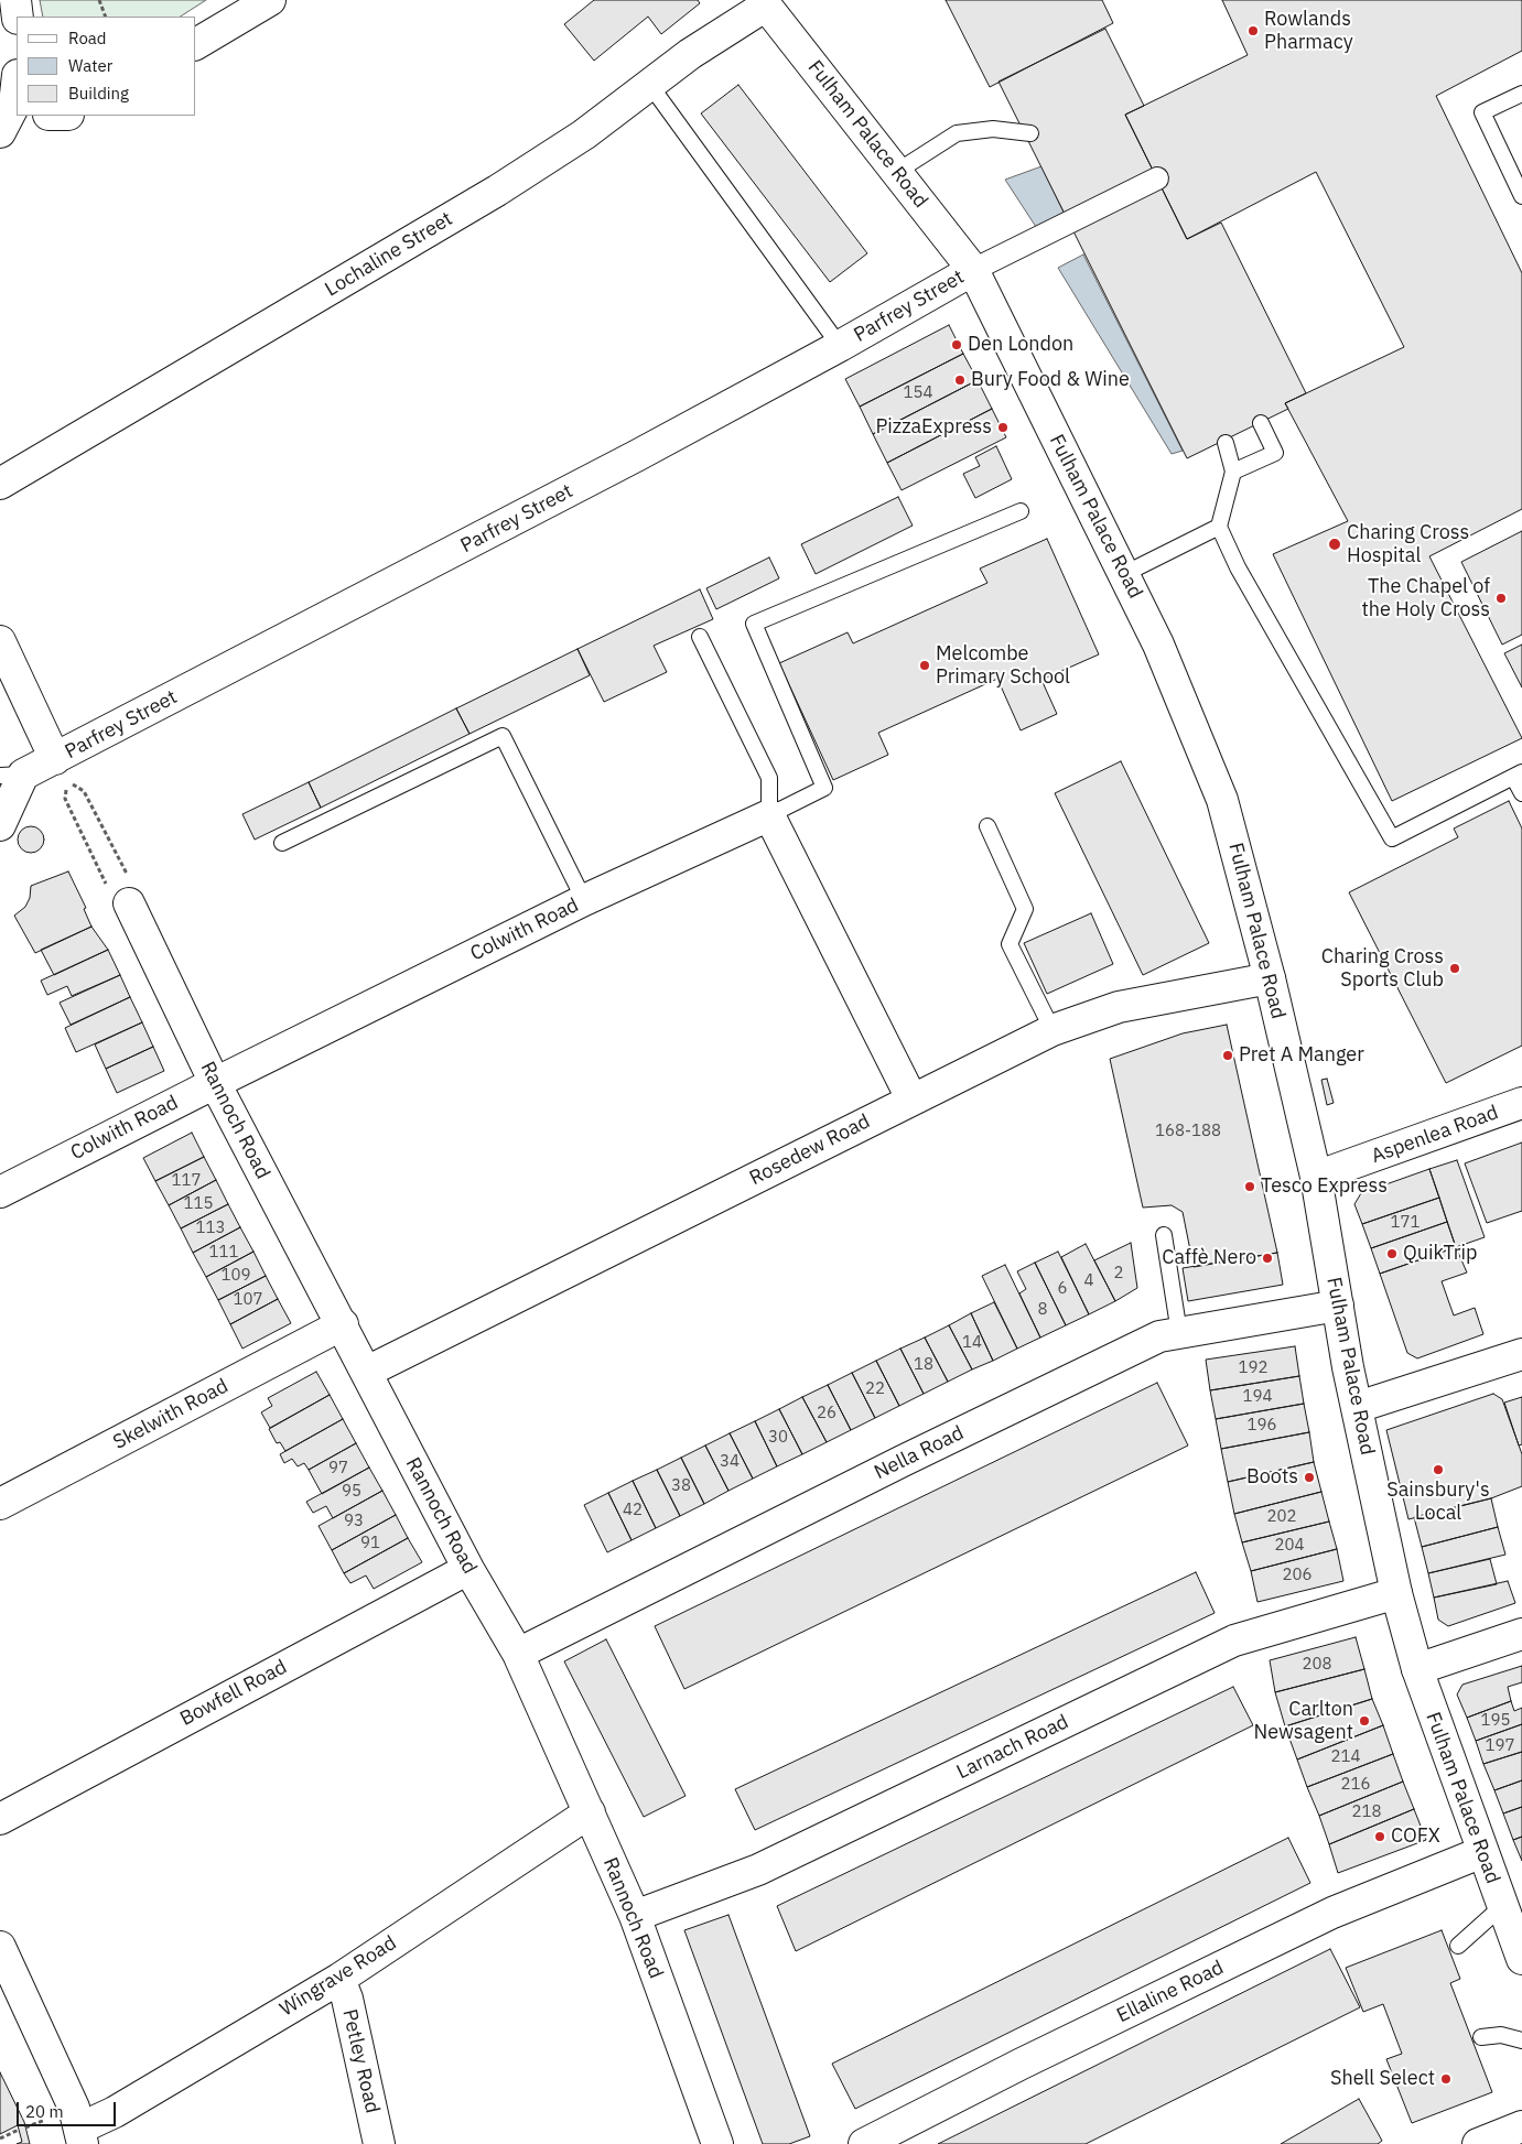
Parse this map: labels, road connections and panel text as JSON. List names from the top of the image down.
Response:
{
  "streets": {
    "street": [
      "Fulham Palace Road",
      "Lochaline Street",
      "Parfrey Street",
      "Colwith Road",
      "Rannoch Road",
      "Aspenlea Road",
      "Rosedew Road",
      "Skelwith Road",
      "Nella Road",
      "Bowfell Road",
      "Larnach Road",
      "Wingrave Road",
      "Ellaline Road",
      "Petley Road"
    ]
  },
  "crossings": [
    ["Fulham Palace Road", "Lochaline Street"],
    ["Fulham Palace Road", "Parfrey Street"],
    ["Fulham Palace Road", "Aspenlea Road"],
    ["Fulham Palace Road", "Rosedew Road"],
    ["Fulham Palace Road", "Nella Road"],
    ["Fulham Palace Road", "Larnach Road"],
    ["Fulham Palace Road", "Ellaline Road"],
    ["Colwith Road", "Rannoch Road"],
    ["Rannoch Road", "Rosedew Road"],
    ["Rannoch Road", "Skelwith Road"],
    ["Rannoch Road", "Nella Road"],
    ["Rannoch Road", "Bowfell Road"],
    ["Rannoch Road", "Larnach Road"],
    ["Rannoch Road", "Wingrave Road"],
    ["Wingrave Road", "Petley Road"]
  ],
  "places": [
    "Rowlands Pharmacy",
    "Den London",
    "Bury Food & Wine",
    "PizzaExpress",
    "Charing Cross Hospital",
    "The Chapel of the Holy Cross",
    "Melcombe Primary School",
    "Charing Cross Sports Club",
    "Pret A Manger",
    "Tesco Express",
    "QuikTrip",
    "Caffè Nero",
    "Sainsbury's Local",
    "Boots",
    "Carlton Newsagent",
    "COFX",
    "Shell Select"
  ],
  "house_numbers": [
    "154",
    "168-188",
    "117",
    "115",
    "171",
    "113",
    "111",
    "2",
    "109",
    "4",
    "6",
    "107",
    "8",
    "14",
    "18",
    "192",
    "22",
    "194",
    "26",
    "196",
    "30",
    "34",
    "97",
    "38",
    "95",
    "42",
    "202",
    "93",
    "91",
    "204",
    "206",
    "208",
    "195",
    "197",
    "214",
    "216",
    "218"
  ],
  "legend": ["Road", "Water", "Building"],
  "scale_bar": "20 m"
}
